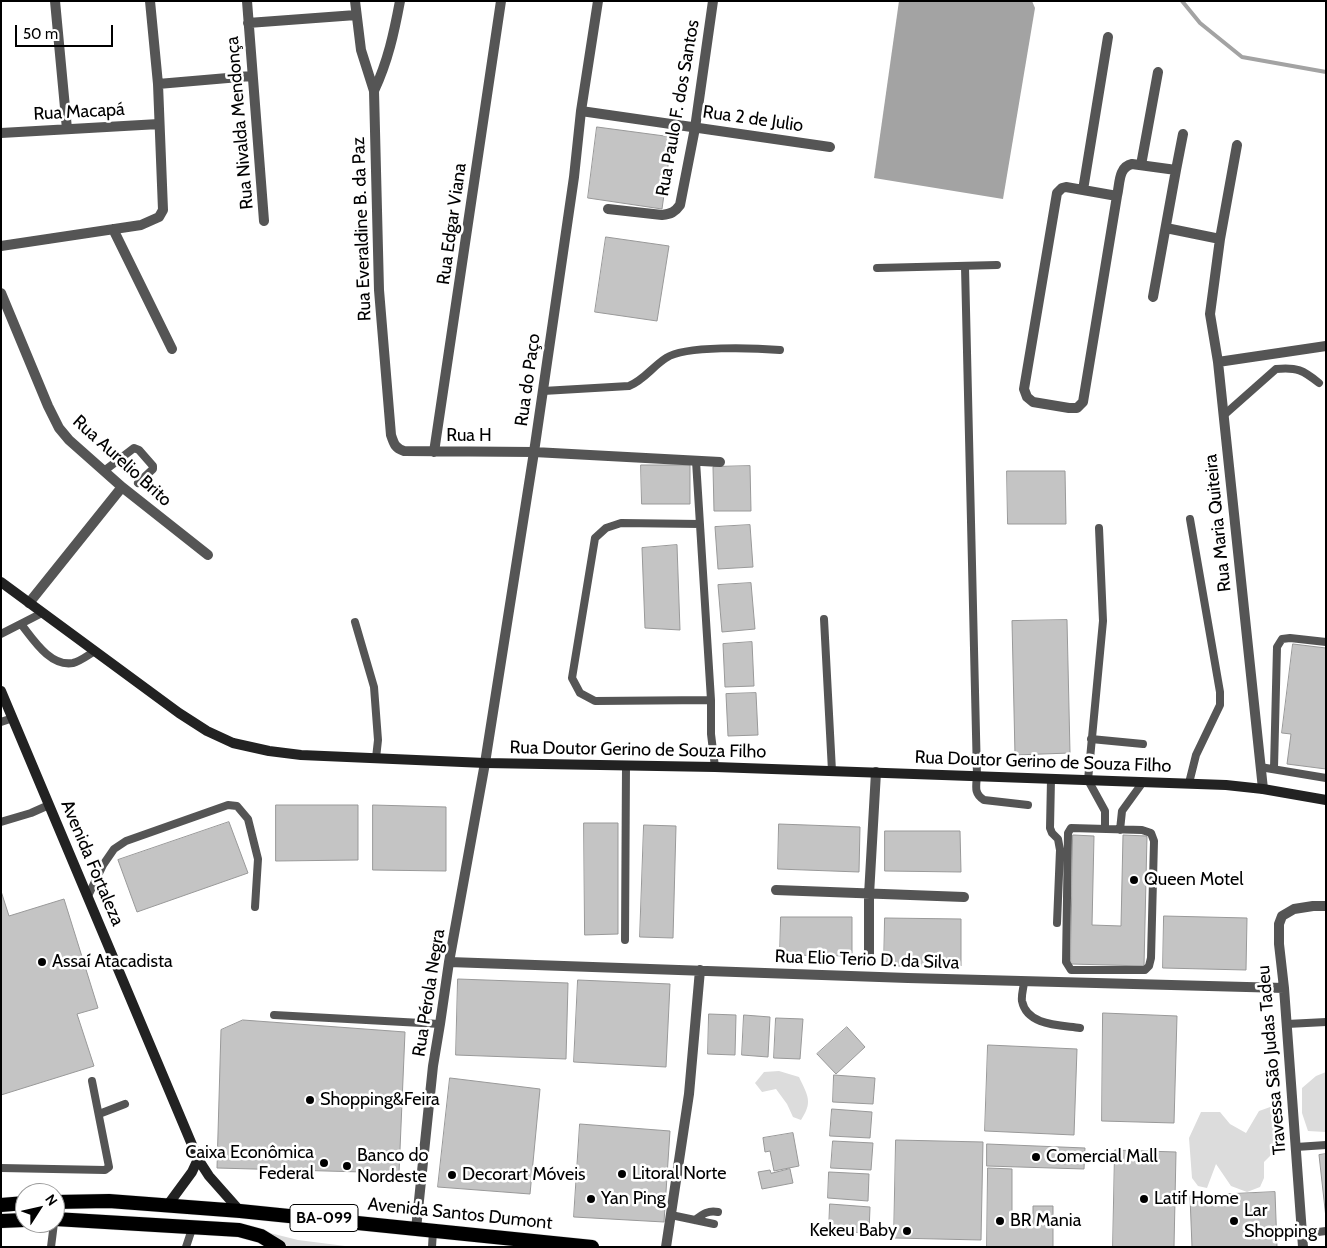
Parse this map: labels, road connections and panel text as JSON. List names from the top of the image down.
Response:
{
  "streets": {
    "highway": ["Avenida Santos Dumont", "BA-099"],
    "main road": ["Rua Doutor Gerino de Souza Filho", "Avenida Fortaleza"],
    "street": [
      "Rua Paulo F. dos Santos",
      "Rua Macapá",
      "Rua 2 de Julio",
      "Rua Nivalda Mendonça",
      "Rua Edgar Viana",
      "Rua Everaldine B. da Paz",
      "Rua do Paço",
      "Rua H",
      "Rua Aurelio Brito",
      "Rua Maria Quiteira",
      "Rua Elio Terio D. da Silva",
      "Rua Pérola Negra",
      "Travessa São Judas Tadeu"
    ]
  },
  "crossings": [
    ["Rua Paulo F. dos Santos", "Rua 2 de Julio"],
    ["Rua 2 de Julio", "Rua do Paço"],
    ["Rua Edgar Viana", "Rua H"],
    ["Rua Everaldine B. da Paz", "Rua H"],
    ["Rua do Paço", "Rua H"],
    ["Rua do Paço", "Rua Doutor Gerino de Souza Filho"],
    ["Rua do Paço", "Rua Pérola Negra"],
    ["Rua Maria Quiteira", "Rua Doutor Gerino de Souza Filho"],
    ["Rua Doutor Gerino de Souza Filho", "Rua Pérola Negra"],
    ["Avenida Fortaleza", "Avenida Santos Dumont"],
    ["Rua Elio Terio D. da Silva", "Rua Pérola Negra"],
    ["Rua Elio Terio D. da Silva", "Travessa São Judas Tadeu"],
    ["Rua Pérola Negra", "Avenida Santos Dumont"]
  ],
  "places": [
    "Queen Motel",
    "Assaí Atacadista",
    "Shopping&Feira",
    "Comercial Mall",
    "Caixa Econômica Federal",
    "Banco do Nordeste",
    "Litoral Norte",
    "Decorart Móveis",
    "Yan Ping",
    "Latif Home",
    "BR Mania",
    "Lar Shopping",
    "Kekeu Baby"
  ],
  "scale_bar": "50 m",
  "north": "top right"
}
